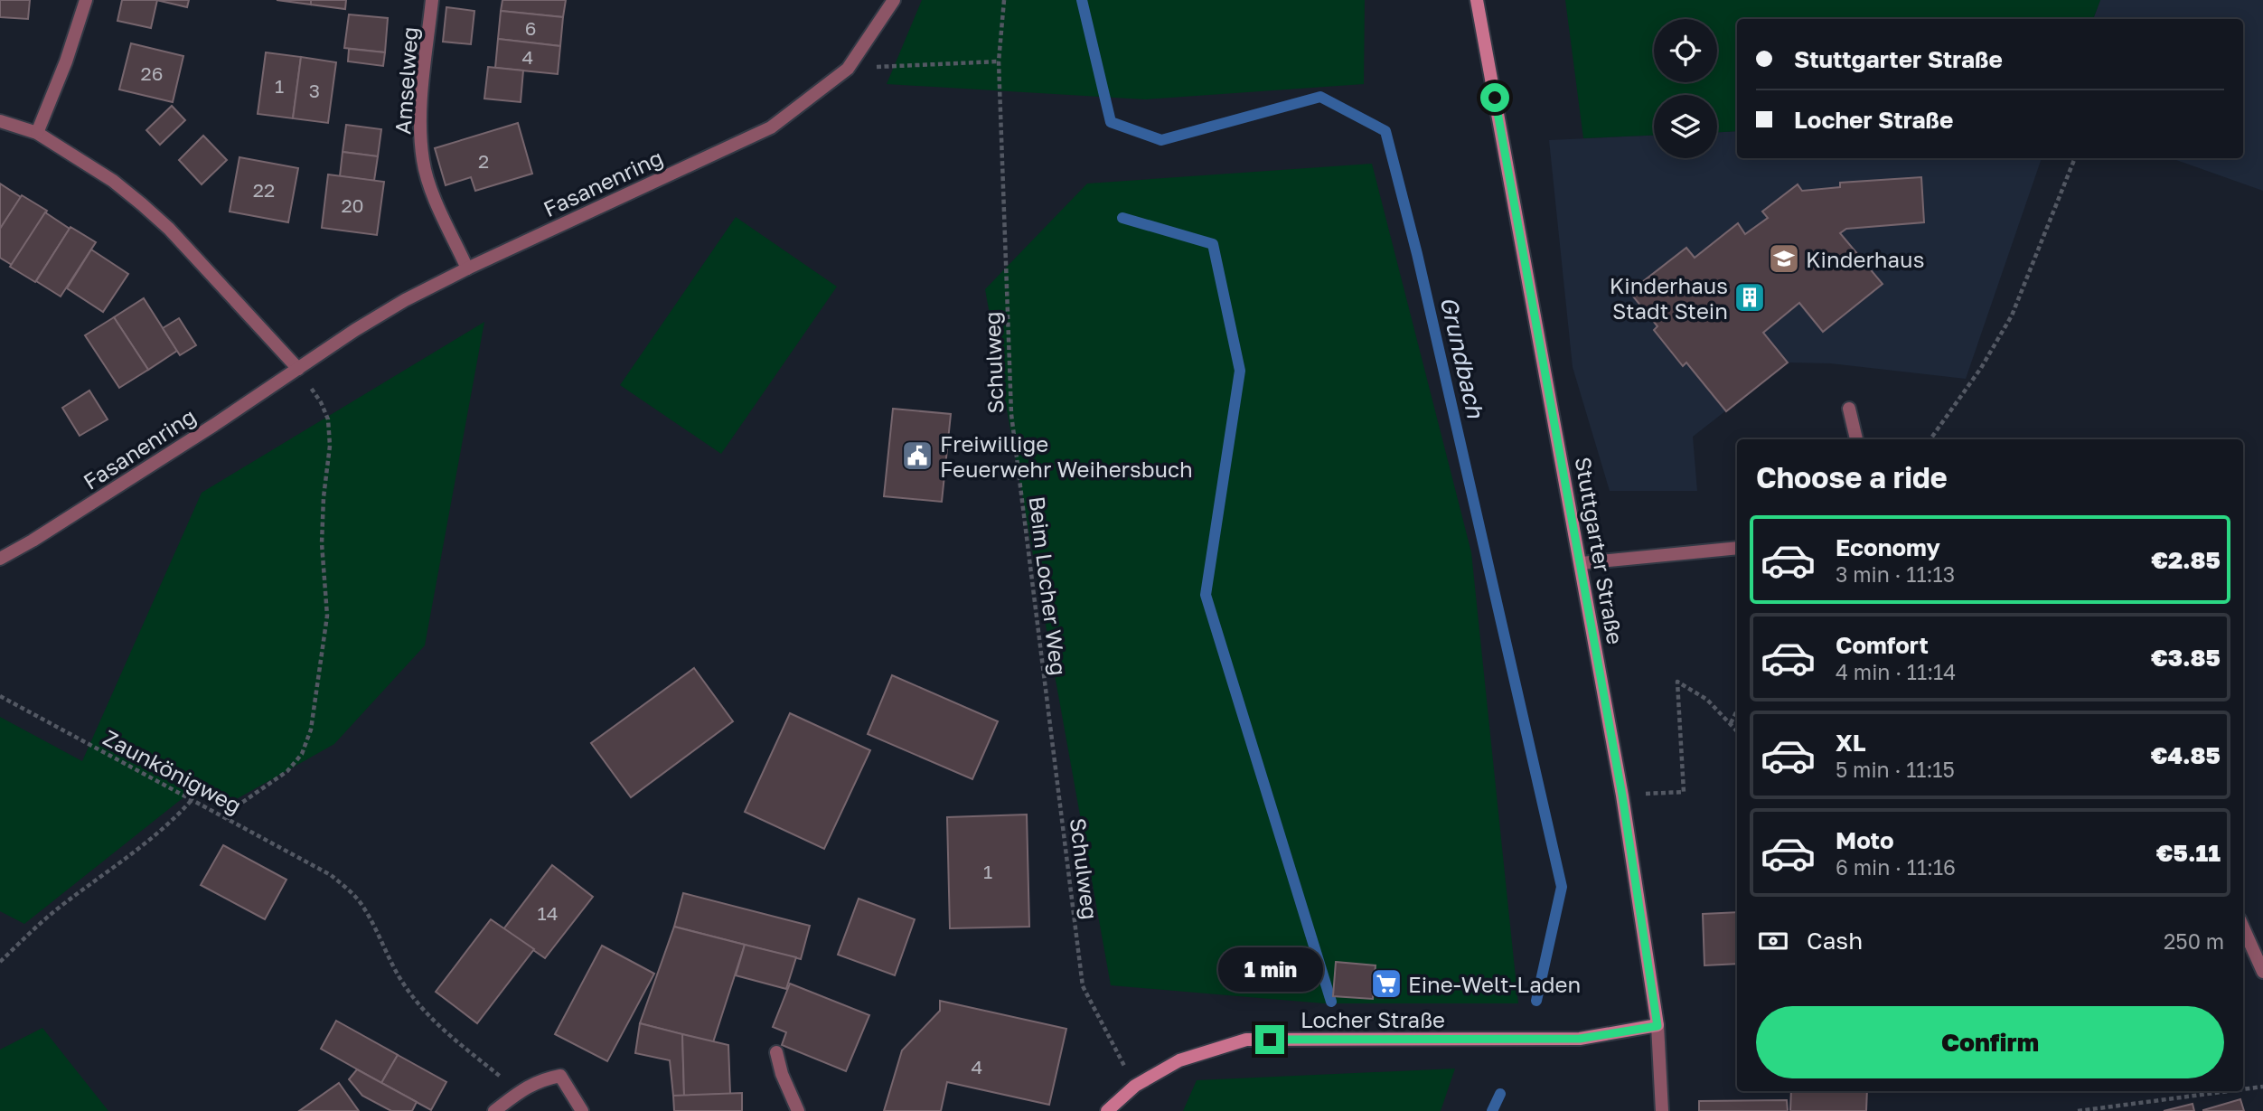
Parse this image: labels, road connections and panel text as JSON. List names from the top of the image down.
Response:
{
  "streets": {
    "street": [
      "Amselweg",
      "Fasanenring",
      "Stuttgarter Straße",
      "Locher Straße"
    ],
    "path": ["Schulweg", "Zaunkönigweg"]
  },
  "crossings": [
    ["Amselweg", "Fasanenring"],
    ["Stuttgarter Straße", "Locher Straße"]
  ],
  "water": ["Grundbach"],
  "places": {
    "school or university": ["Kinderhaus"],
    "building": ["Kinderhaus Stadt Stein"],
    "public building": ["Freiwillige Feuerwehr Weihersbuch"],
    "supermarket": ["Eine-Welt-Laden"]
  },
  "house_numbers": [
    "6",
    "4",
    "26",
    "1",
    "3",
    "2",
    "22",
    "20",
    "1",
    "14",
    "4"
  ],
  "page": {
    "banner": ["Stuttgarter Straße", "Locher Straße"],
    "heading": "Choose a ride",
    "list": [
      {
        "name": "Economy",
        "note": "3 min · 11:13",
        "value": "€2.85"
      },
      {
        "name": "Comfort",
        "note": "4 min · 11:14",
        "value": "€3.85"
      },
      {
        "name": "XL",
        "note": "5 min · 11:15",
        "value": "€4.85"
      },
      {
        "name": "Moto",
        "note": "6 min · 11:16",
        "value": "€5.11"
      }
    ],
    "pay": ["Cash", "250 m"],
    "bubble": "1 min",
    "buttons": "Confirm"
  }
}
